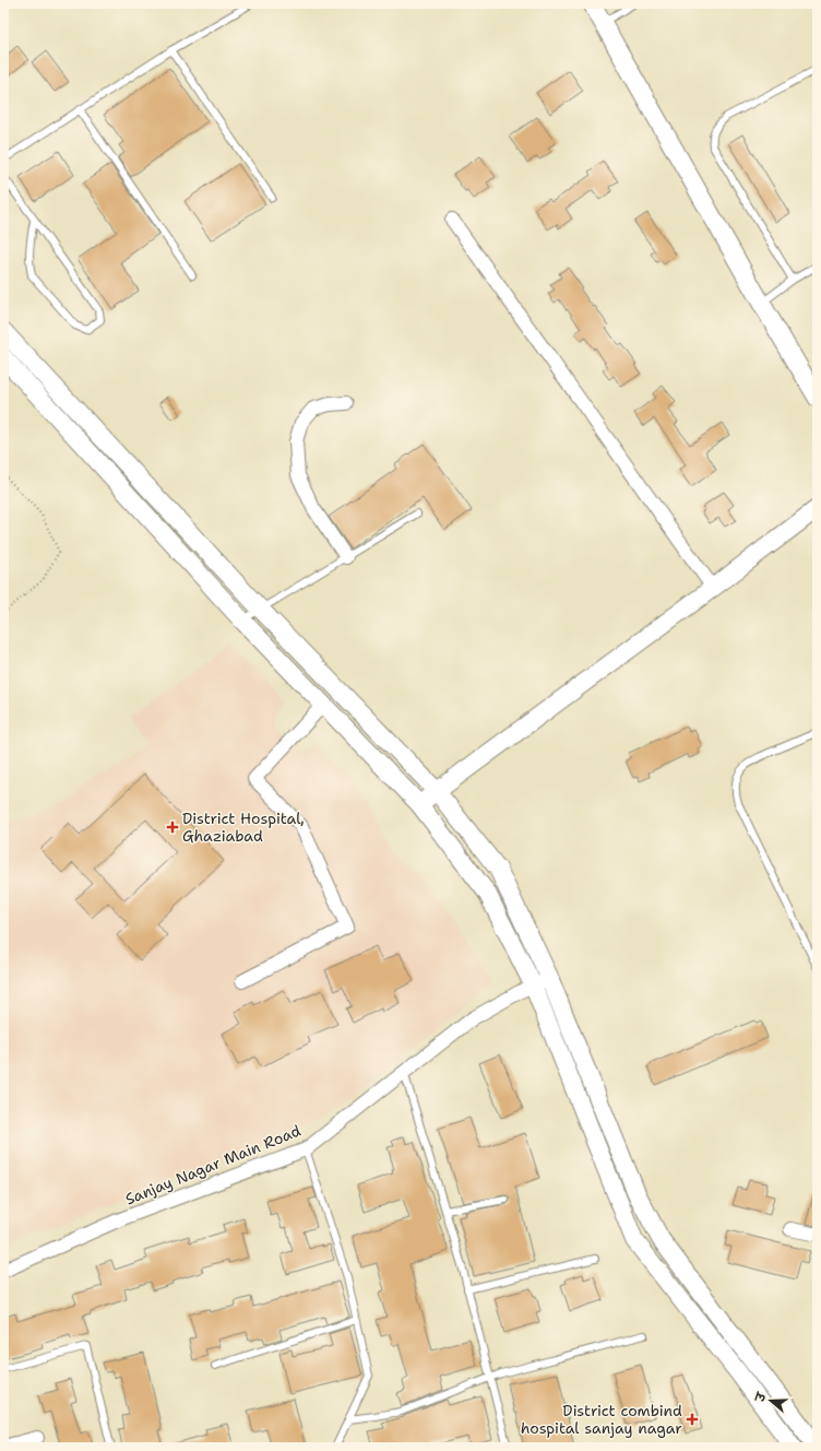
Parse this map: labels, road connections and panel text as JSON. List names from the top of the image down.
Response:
{
  "streets": {
    "street": ["Sanjay Nagar Main Road"]
  },
  "places": {
    "health": ["District Hospital, Ghaziabad", "District combind hospital sanjay nagar"]
  },
  "north": "left"
}
